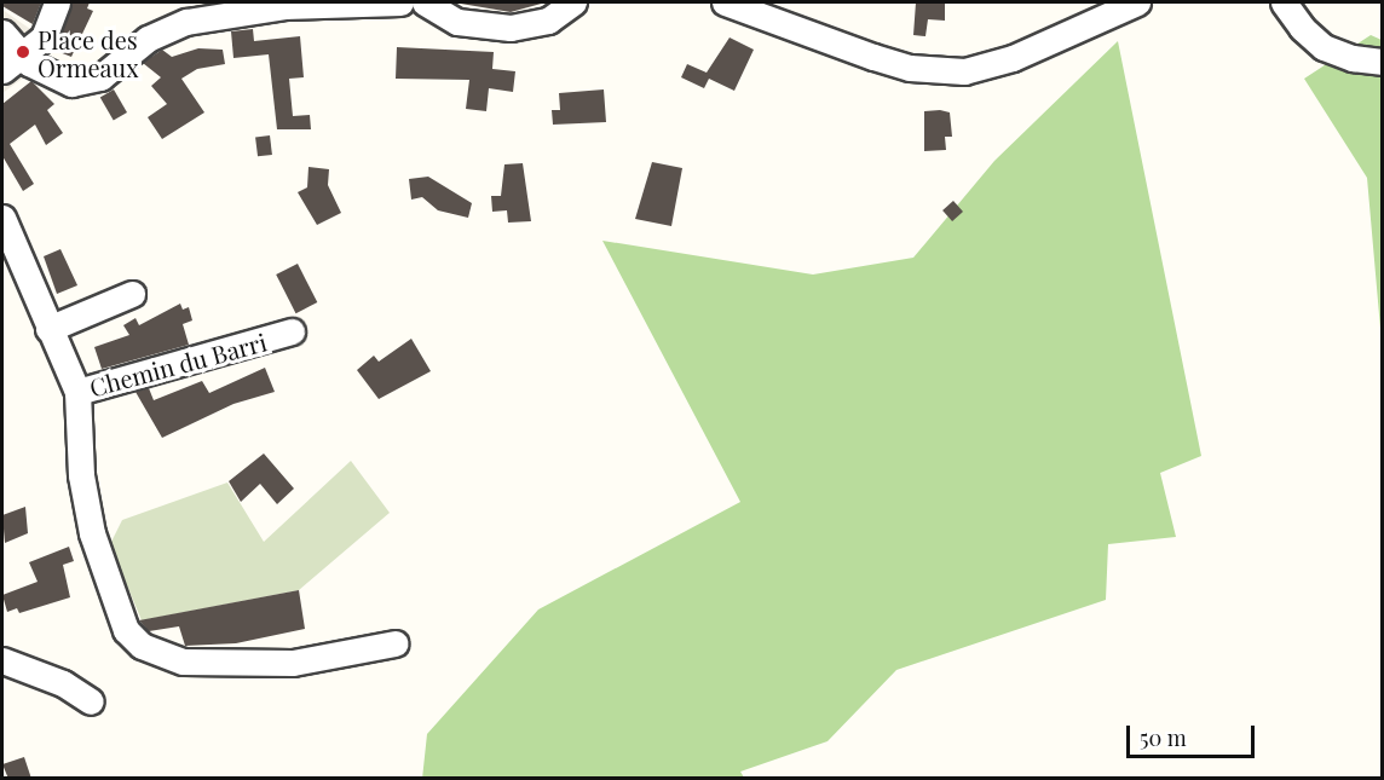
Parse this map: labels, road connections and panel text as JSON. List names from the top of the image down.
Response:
{
  "streets": {
    "street": ["Chemin du Barri"]
  },
  "places": ["Place des Ormeaux"],
  "scale_bar": "50 m"
}
